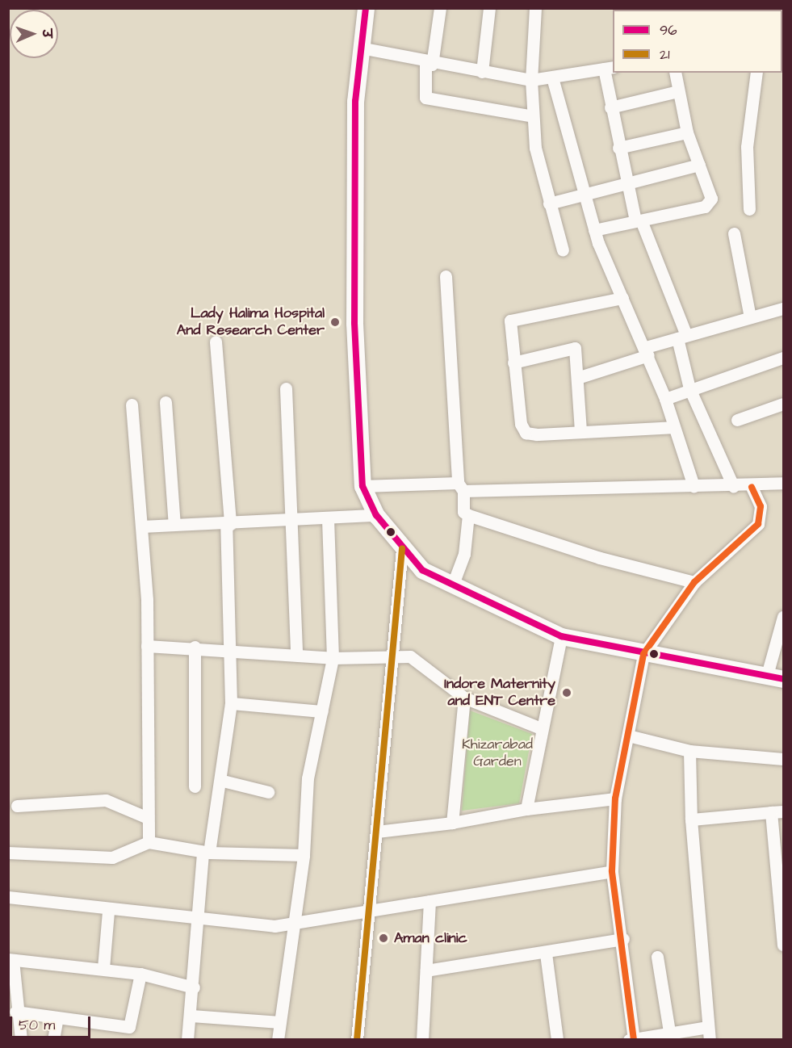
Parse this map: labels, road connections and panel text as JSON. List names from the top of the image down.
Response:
{
  "parks": ["Khizarabad Garden"],
  "places": ["Lady Halima Hospital And Research Center", "Indore Maternity and ENT Centre", "Aman clinic"],
  "lines": ["transit line 96", "transit line 21"],
  "legend": ["96", "21"],
  "scale_bar": "50 m",
  "north": "right"
}
